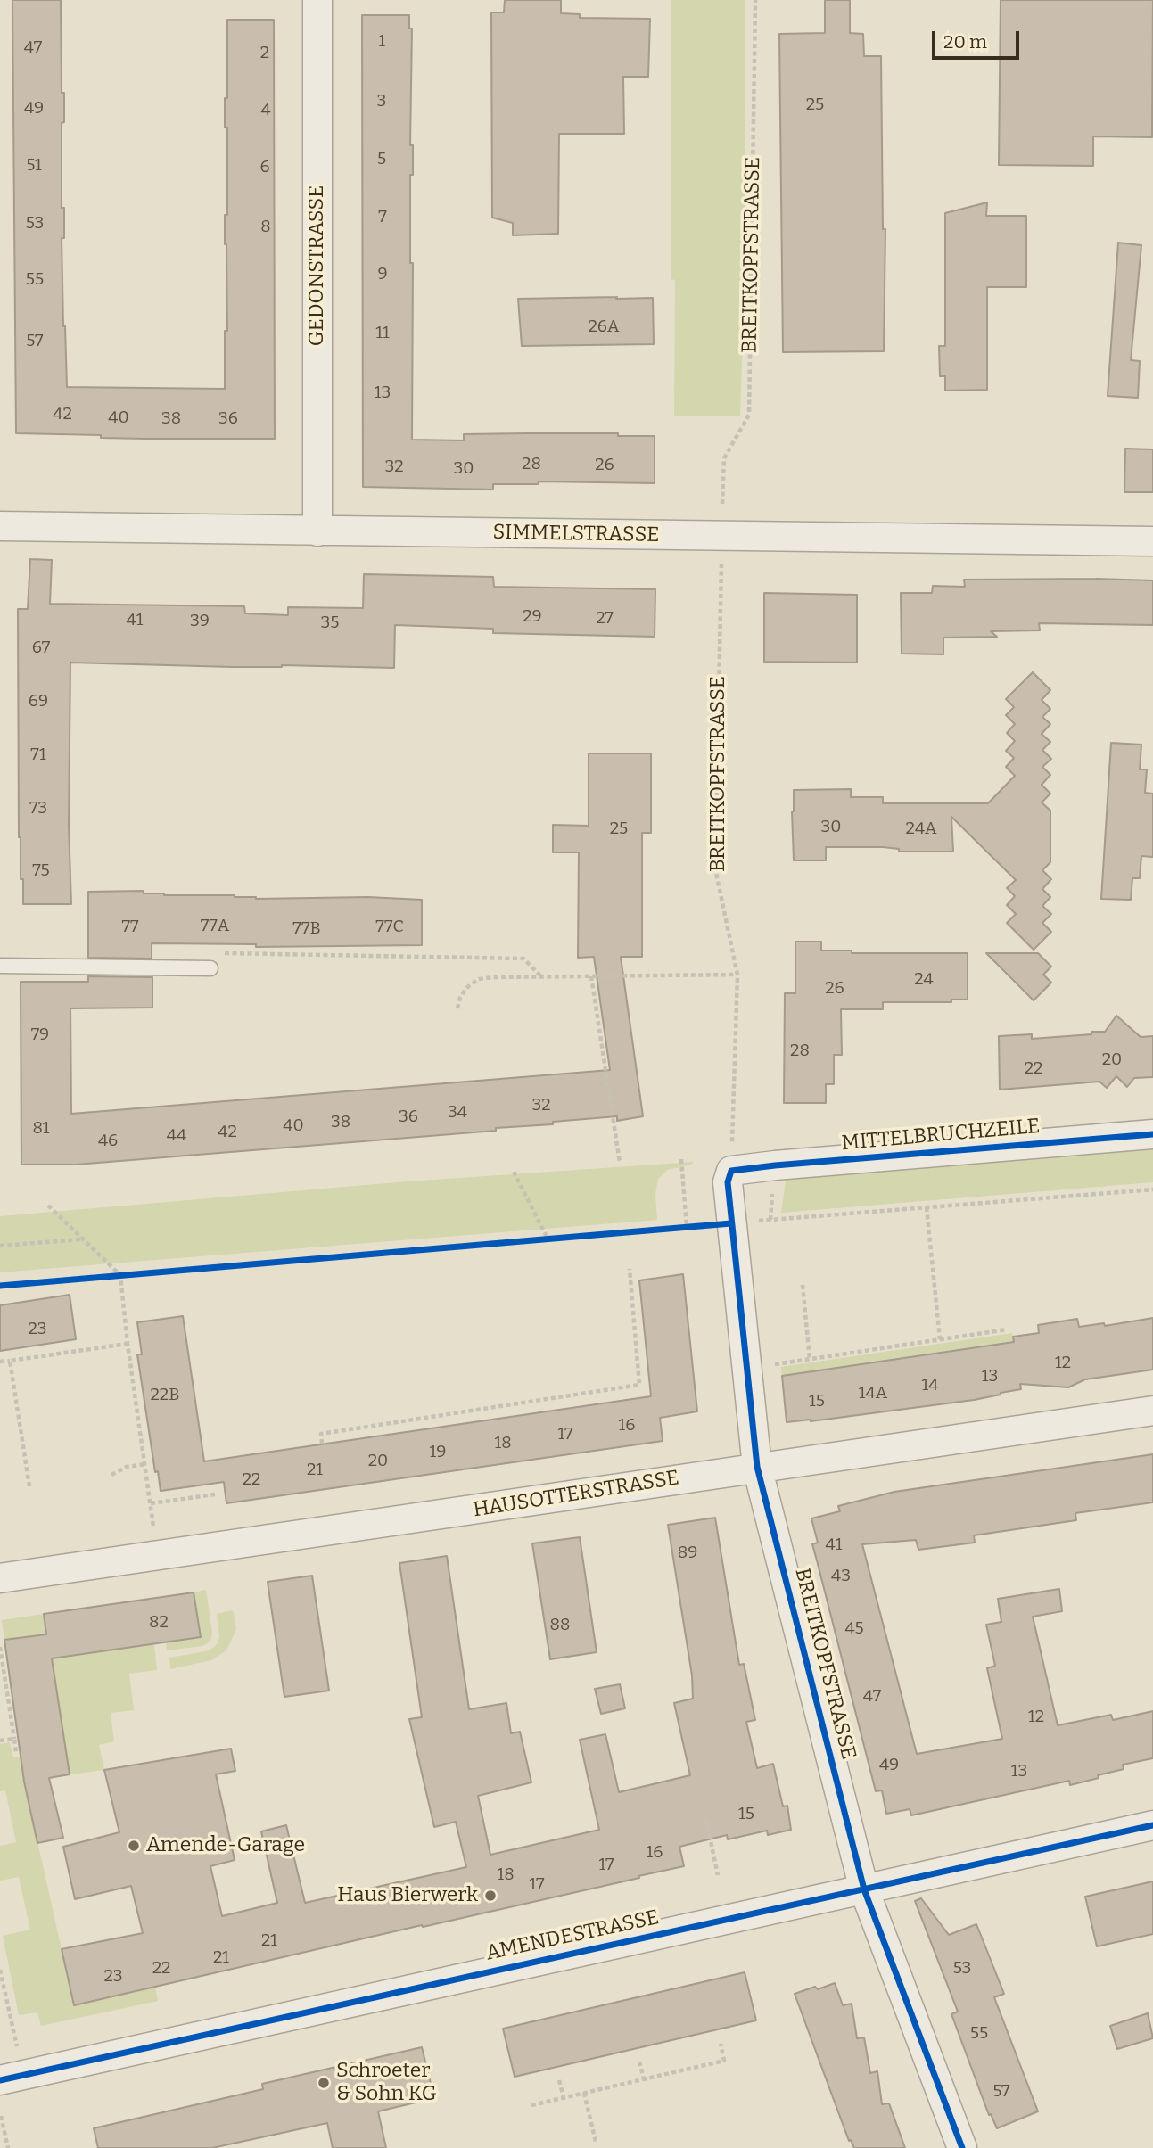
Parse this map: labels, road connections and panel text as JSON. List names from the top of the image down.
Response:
{
  "streets": {
    "street": [
      "BREITKOPFSTRASSE",
      "GEDONSTRASSE",
      "SIMMELSTRASSE",
      "MITTELBRUCHZEILE",
      "HAUSOTTERSTRASSE",
      "AMENDESTRASSE"
    ]
  },
  "crossings": [
    ["BREITKOPFSTRASSE", "MITTELBRUCHZEILE"],
    ["BREITKOPFSTRASSE", "HAUSOTTERSTRASSE"],
    ["BREITKOPFSTRASSE", "AMENDESTRASSE"],
    ["GEDONSTRASSE", "SIMMELSTRASSE"]
  ],
  "places": ["Amende-Garage", "Haus Bierwerk", "Schroeter & Sohn KG"],
  "house_numbers": [
    "1",
    "47",
    "2",
    "3",
    "25",
    "49",
    "4",
    "5",
    "51",
    "6",
    "7",
    "53",
    "8",
    "9",
    "55",
    "26A",
    "11",
    "57",
    "13",
    "42",
    "40",
    "38",
    "36",
    "28",
    "26",
    "32",
    "30",
    "29",
    "27",
    "41",
    "39",
    "35",
    "67",
    "69",
    "71",
    "73",
    "30",
    "25",
    "24A",
    "75",
    "77A",
    "77",
    "77C",
    "77B",
    "24",
    "26",
    "79",
    "28",
    "20",
    "22",
    "32",
    "34",
    "36",
    "38",
    "40",
    "81",
    "42",
    "44",
    "46",
    "23",
    "12",
    "13",
    "14",
    "14A",
    "22B",
    "15",
    "16",
    "17",
    "18",
    "19",
    "20",
    "21",
    "22",
    "41",
    "89",
    "43",
    "82",
    "88",
    "45",
    "47",
    "12",
    "49",
    "13",
    "15",
    "16",
    "17",
    "18",
    "17",
    "21",
    "21",
    "22",
    "53",
    "23",
    "55",
    "57"
  ],
  "scale_bar": "20 m"
}
